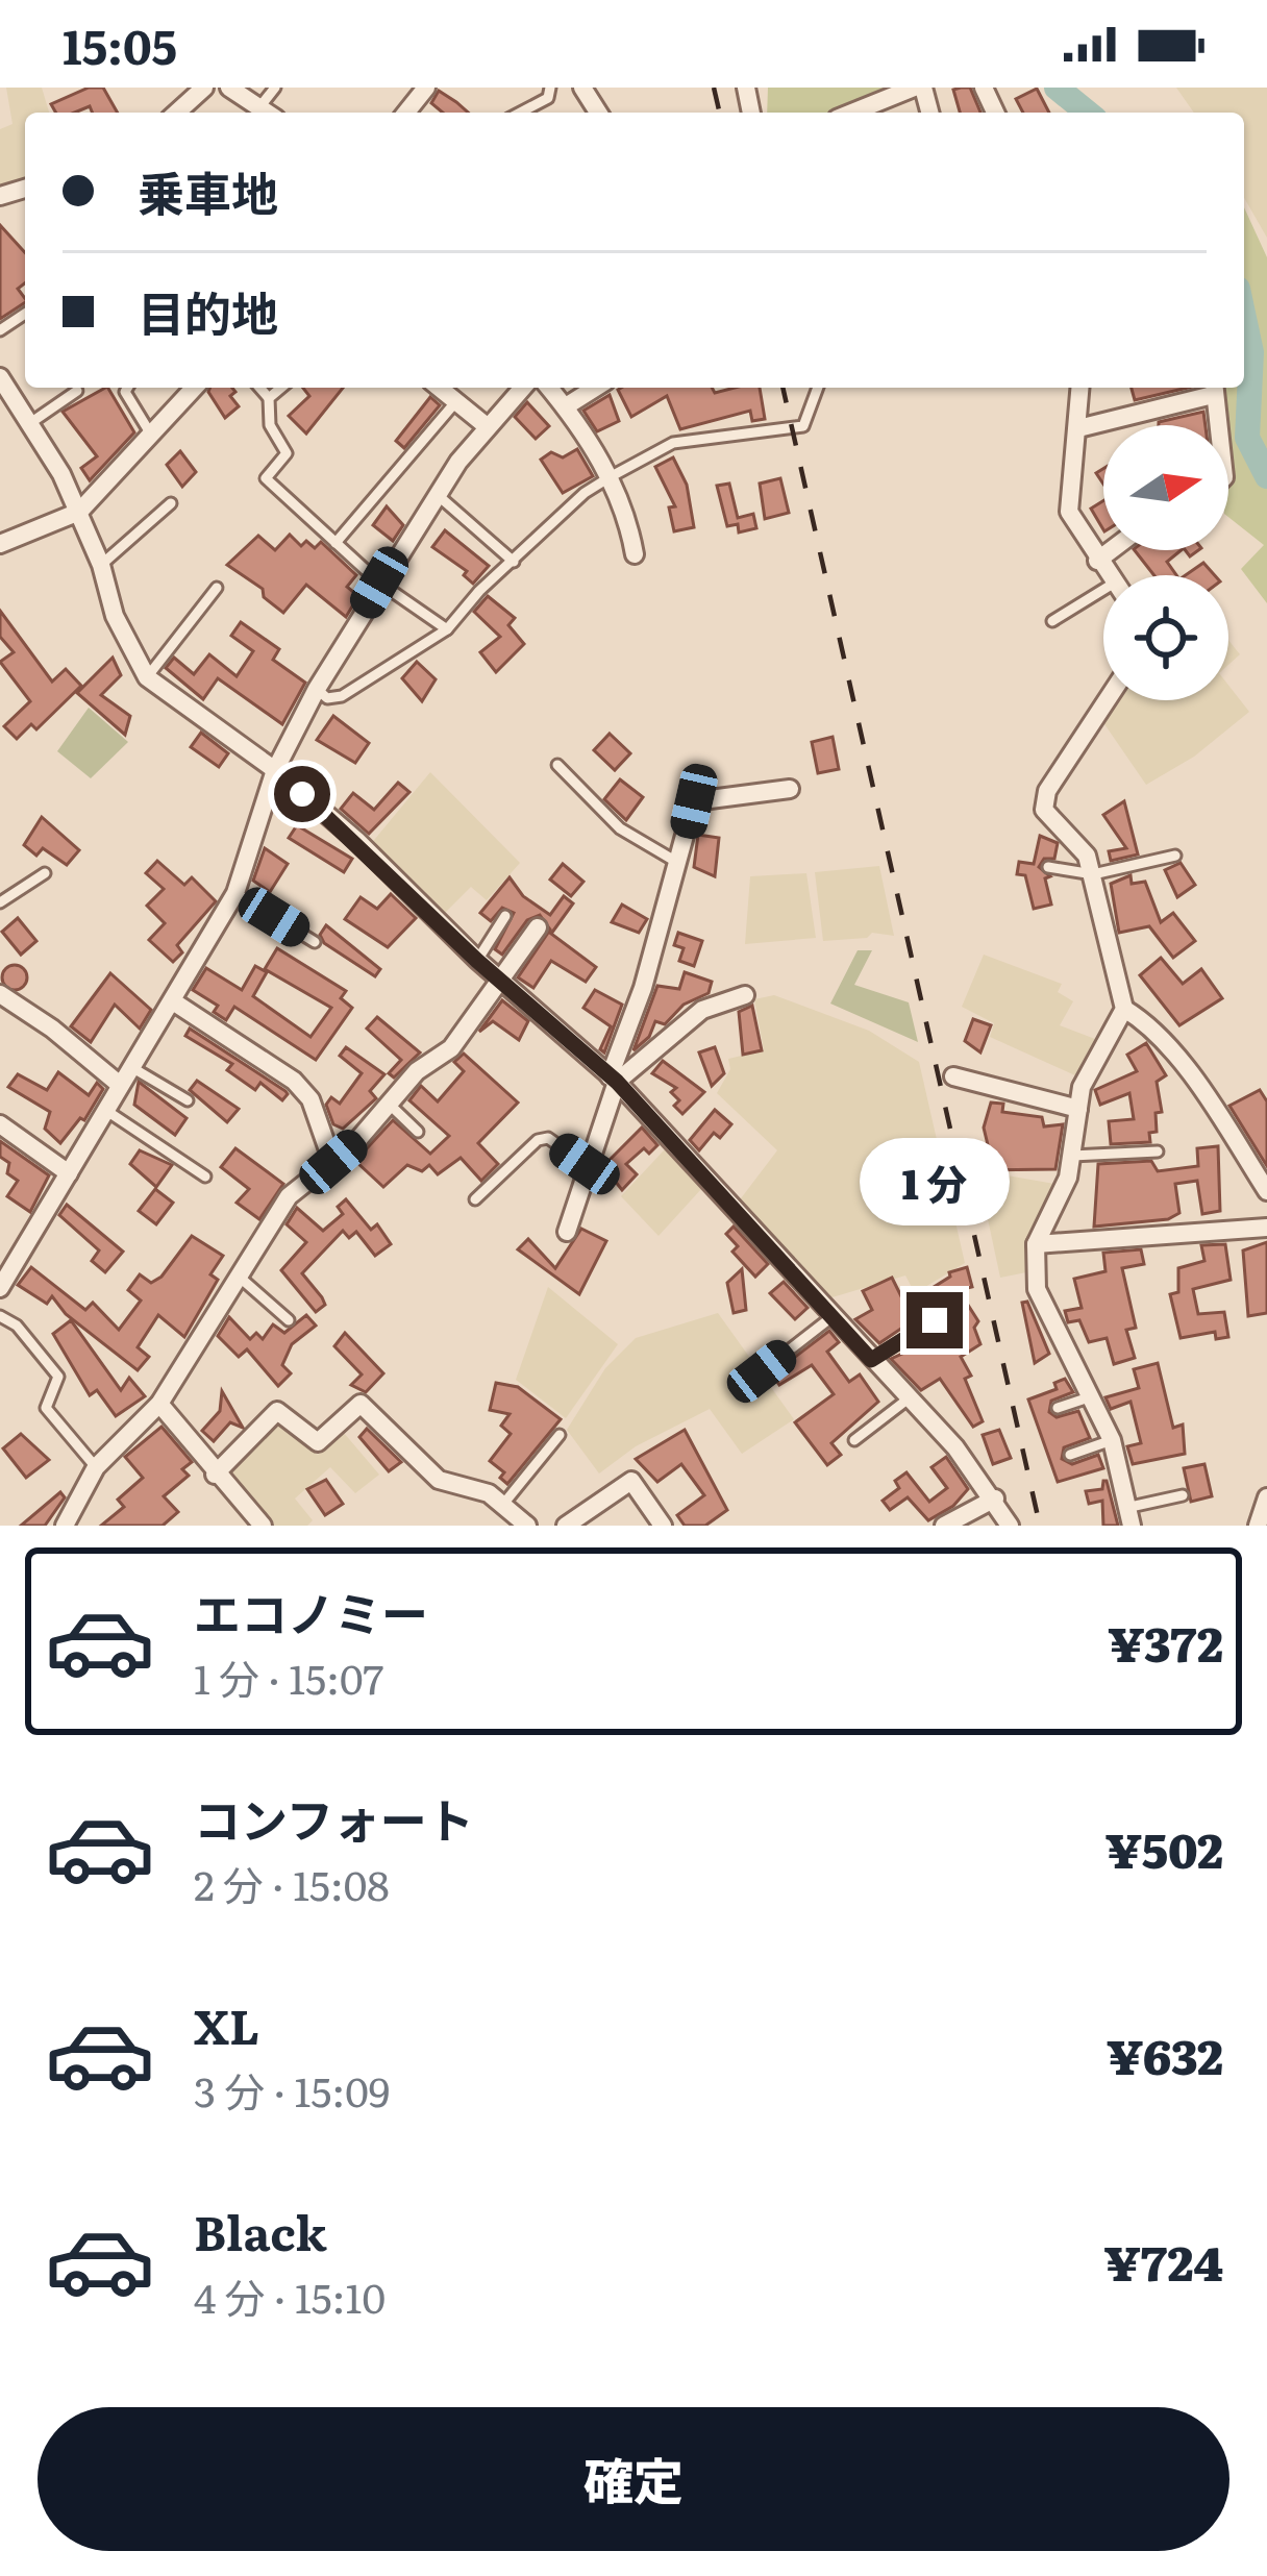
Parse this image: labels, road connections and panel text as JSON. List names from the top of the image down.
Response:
{
  "north": "right",
  "page": {
    "status": "15:05",
    "banner": ["乗車地", "目的地"],
    "bubble": "1 分",
    "list": [
      {
        "name": "エコノミー",
        "note": "1 分 · 15:07",
        "value": "¥372"
      },
      {
        "name": "コンフォート",
        "note": "2 分 · 15:08",
        "value": "¥502"
      },
      {
        "name": "XL",
        "note": "3 分 · 15:09",
        "value": "¥632"
      },
      {
        "name": "Black",
        "note": "4 分 · 15:10",
        "value": "¥724"
      }
    ],
    "buttons": "確定"
  }
}
